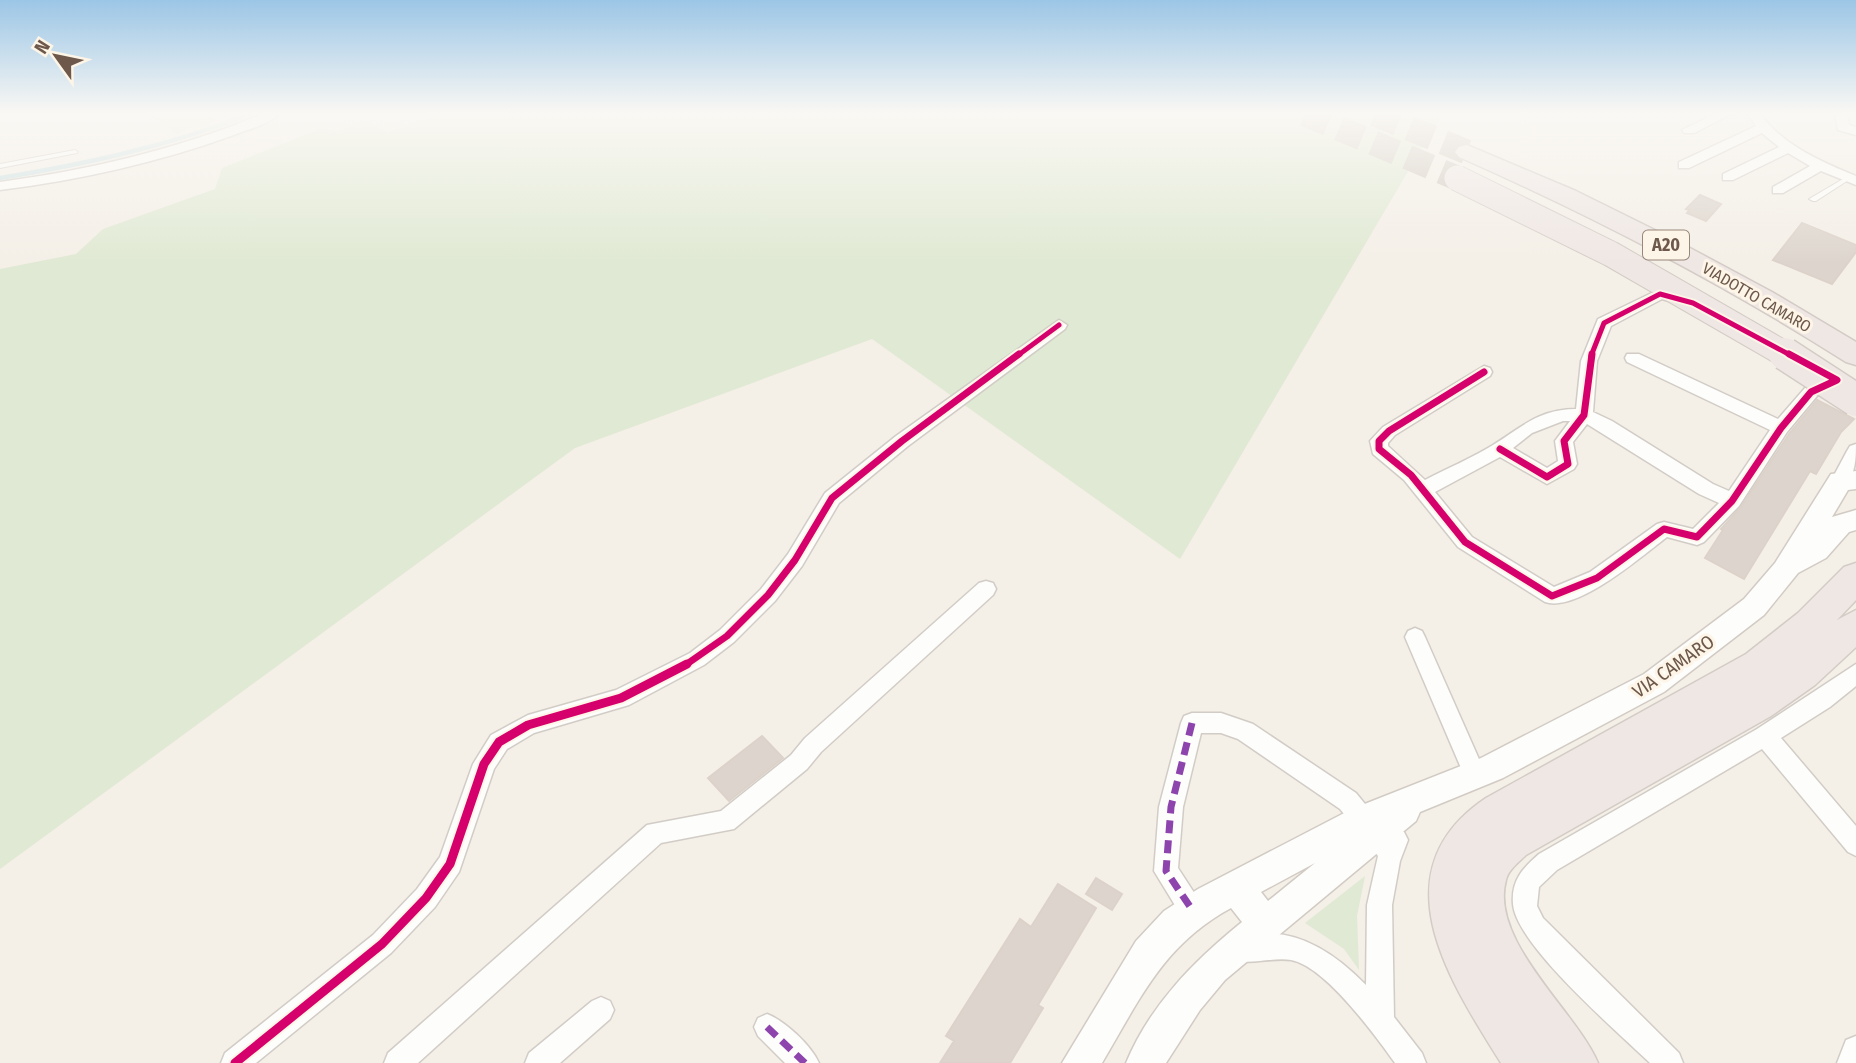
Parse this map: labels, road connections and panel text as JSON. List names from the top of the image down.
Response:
{
  "streets": {
    "highway": ["A20", "VIADOTTO CAMARO"],
    "street": ["VIA CAMARO"]
  },
  "north": "top left"
}
